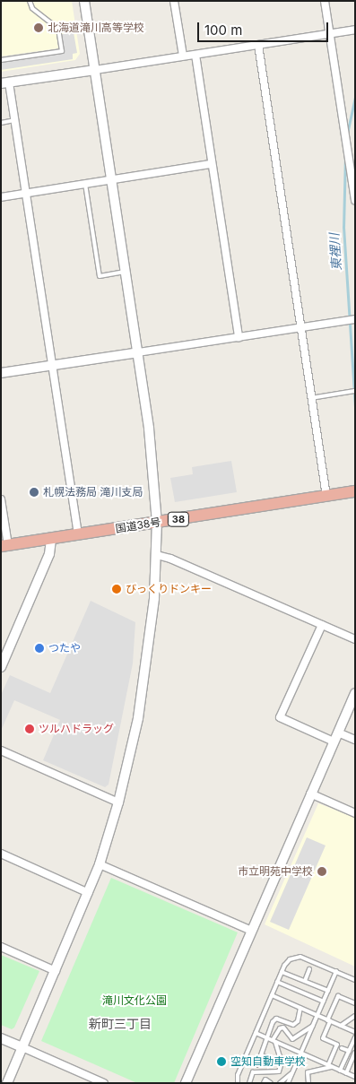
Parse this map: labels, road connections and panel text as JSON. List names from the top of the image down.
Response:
{
  "streets": {
    "highway": ["38", "国道38号"]
  },
  "districts": ["新町三丁目"],
  "water": ["東裡川"],
  "parks": ["滝川文化公園"],
  "places": [
    "北海道滝川高等学校",
    "札幌法務局 滝川支局",
    "びっくりドンキー",
    "つたや",
    "ツルハドラッグ",
    "市立明苑中学校",
    "空知自動車学校"
  ],
  "scale_bar": "100 m"
}
